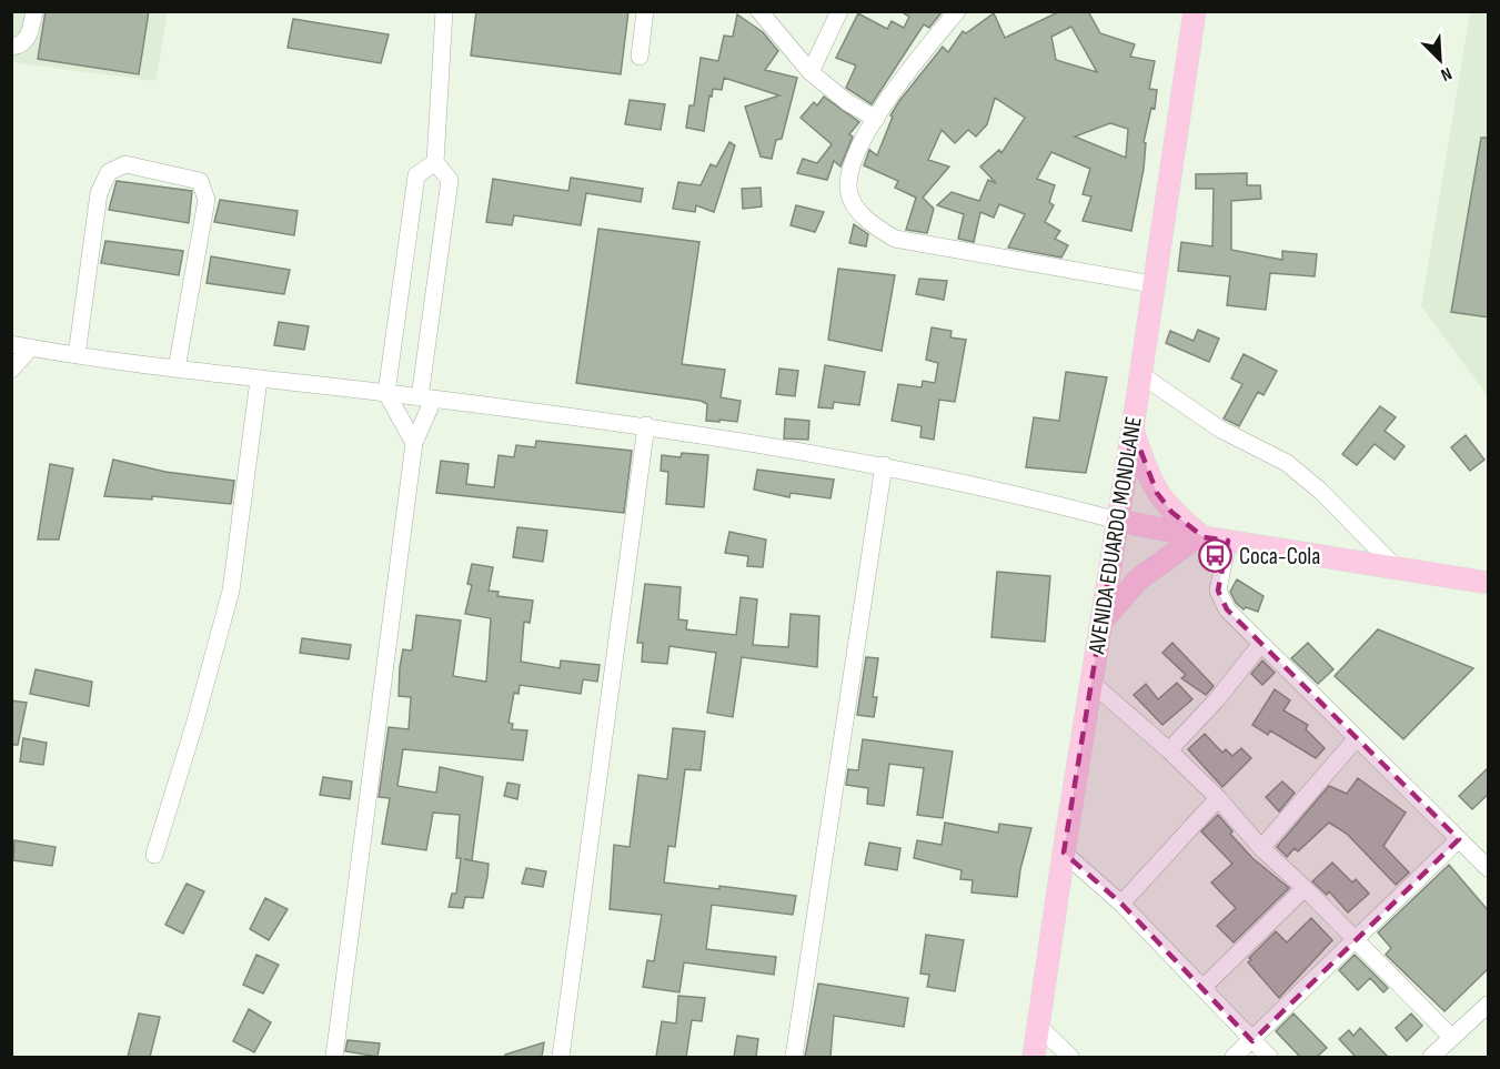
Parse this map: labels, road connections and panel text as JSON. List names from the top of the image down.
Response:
{
  "streets": {
    "main road": ["AVENIDA EDUARDO MONDLANE"]
  },
  "places": {
    "bus stop": ["Coca-Cola"]
  },
  "north": "bottom right"
}
